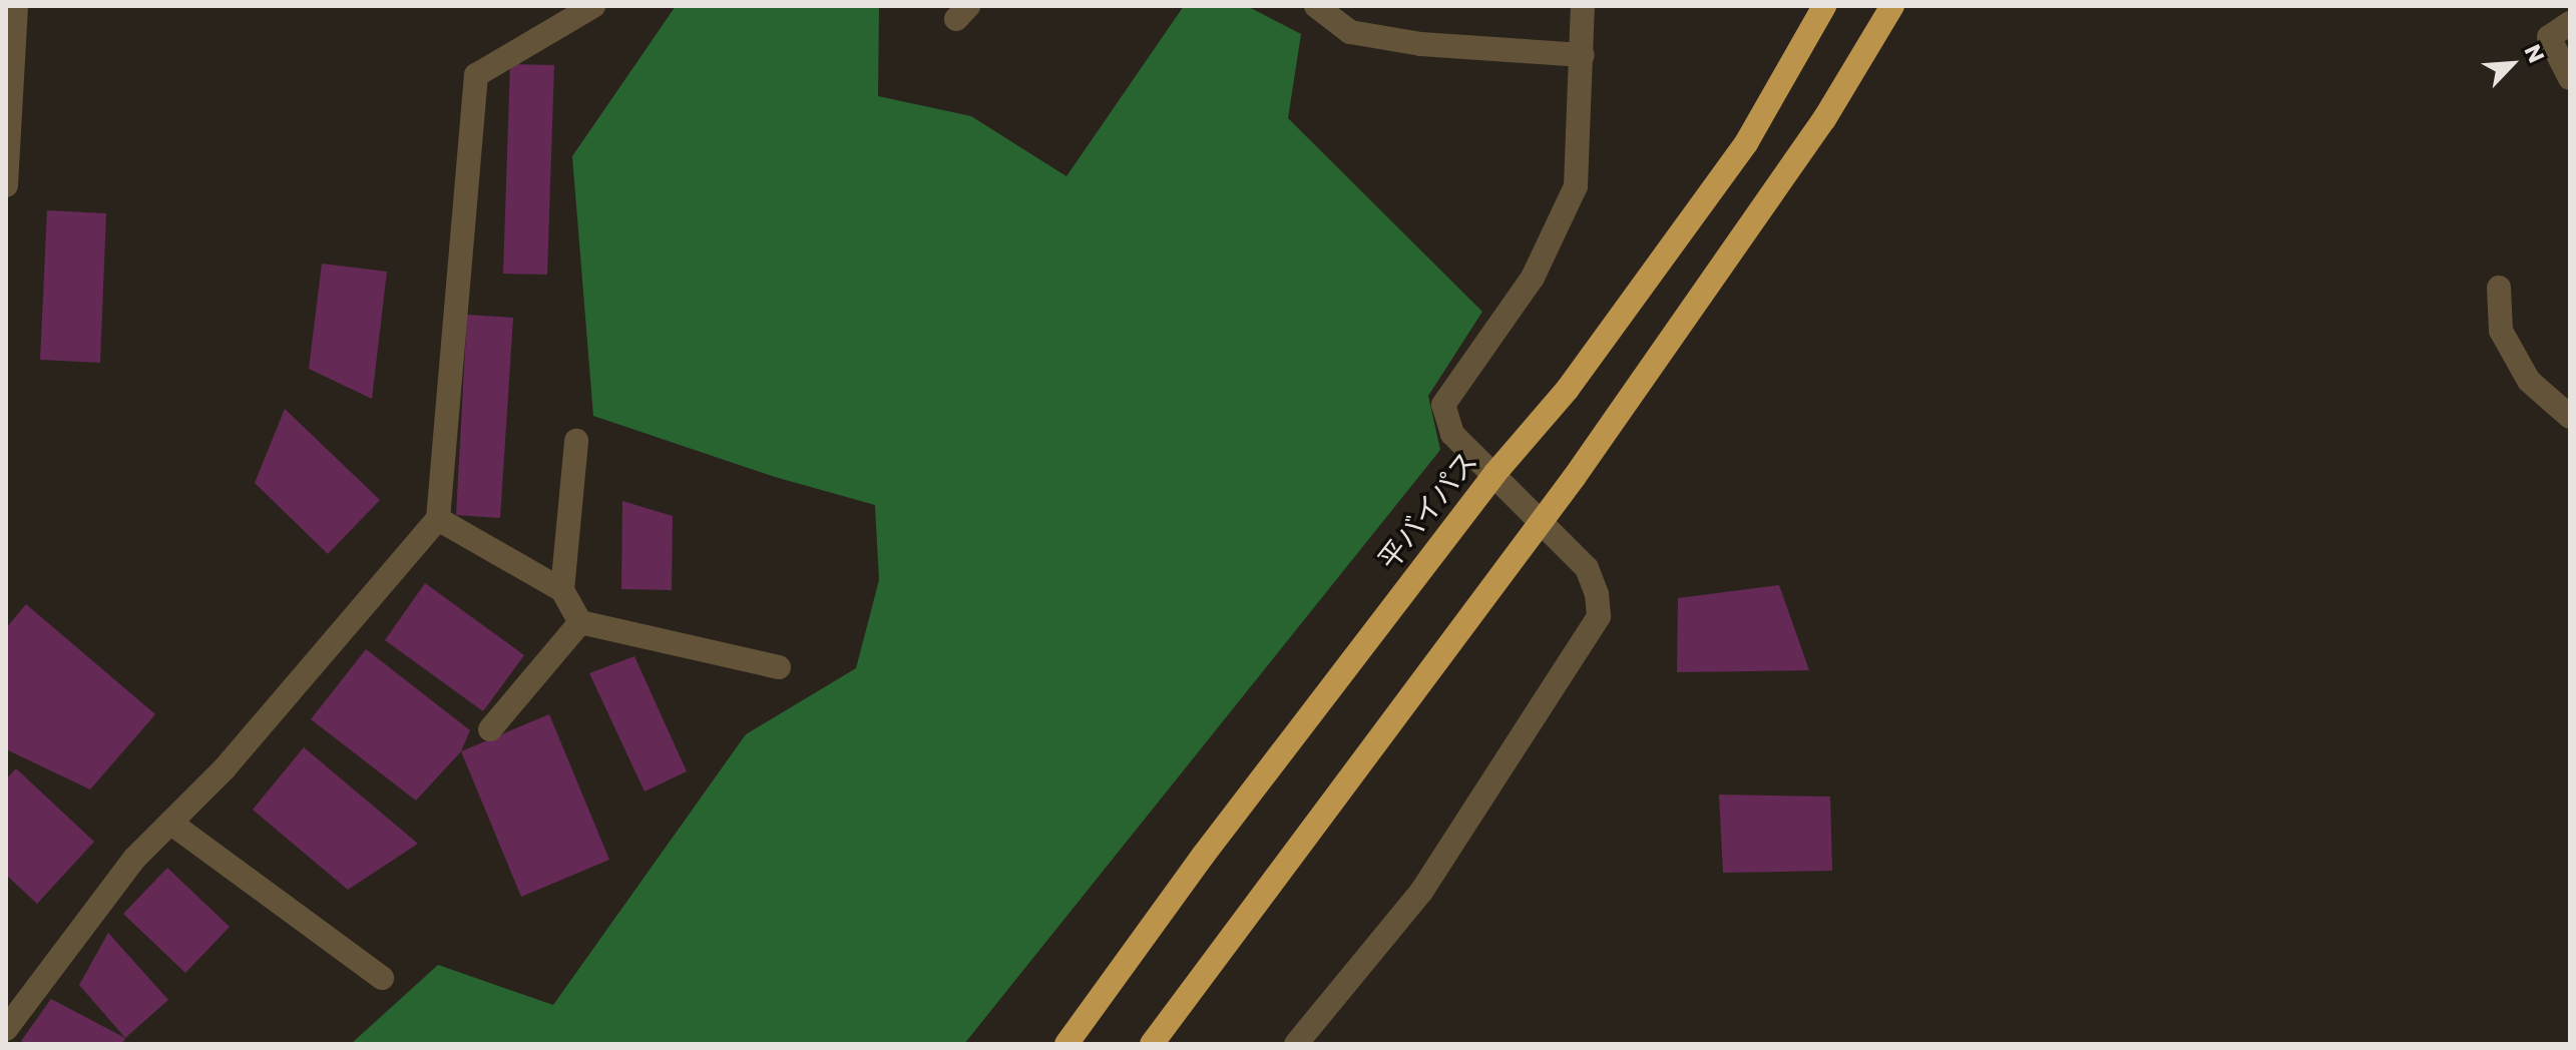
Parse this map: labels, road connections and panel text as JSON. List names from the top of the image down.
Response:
{
  "streets": {
    "highway": ["平バイパス"]
  },
  "north": "top right"
}
